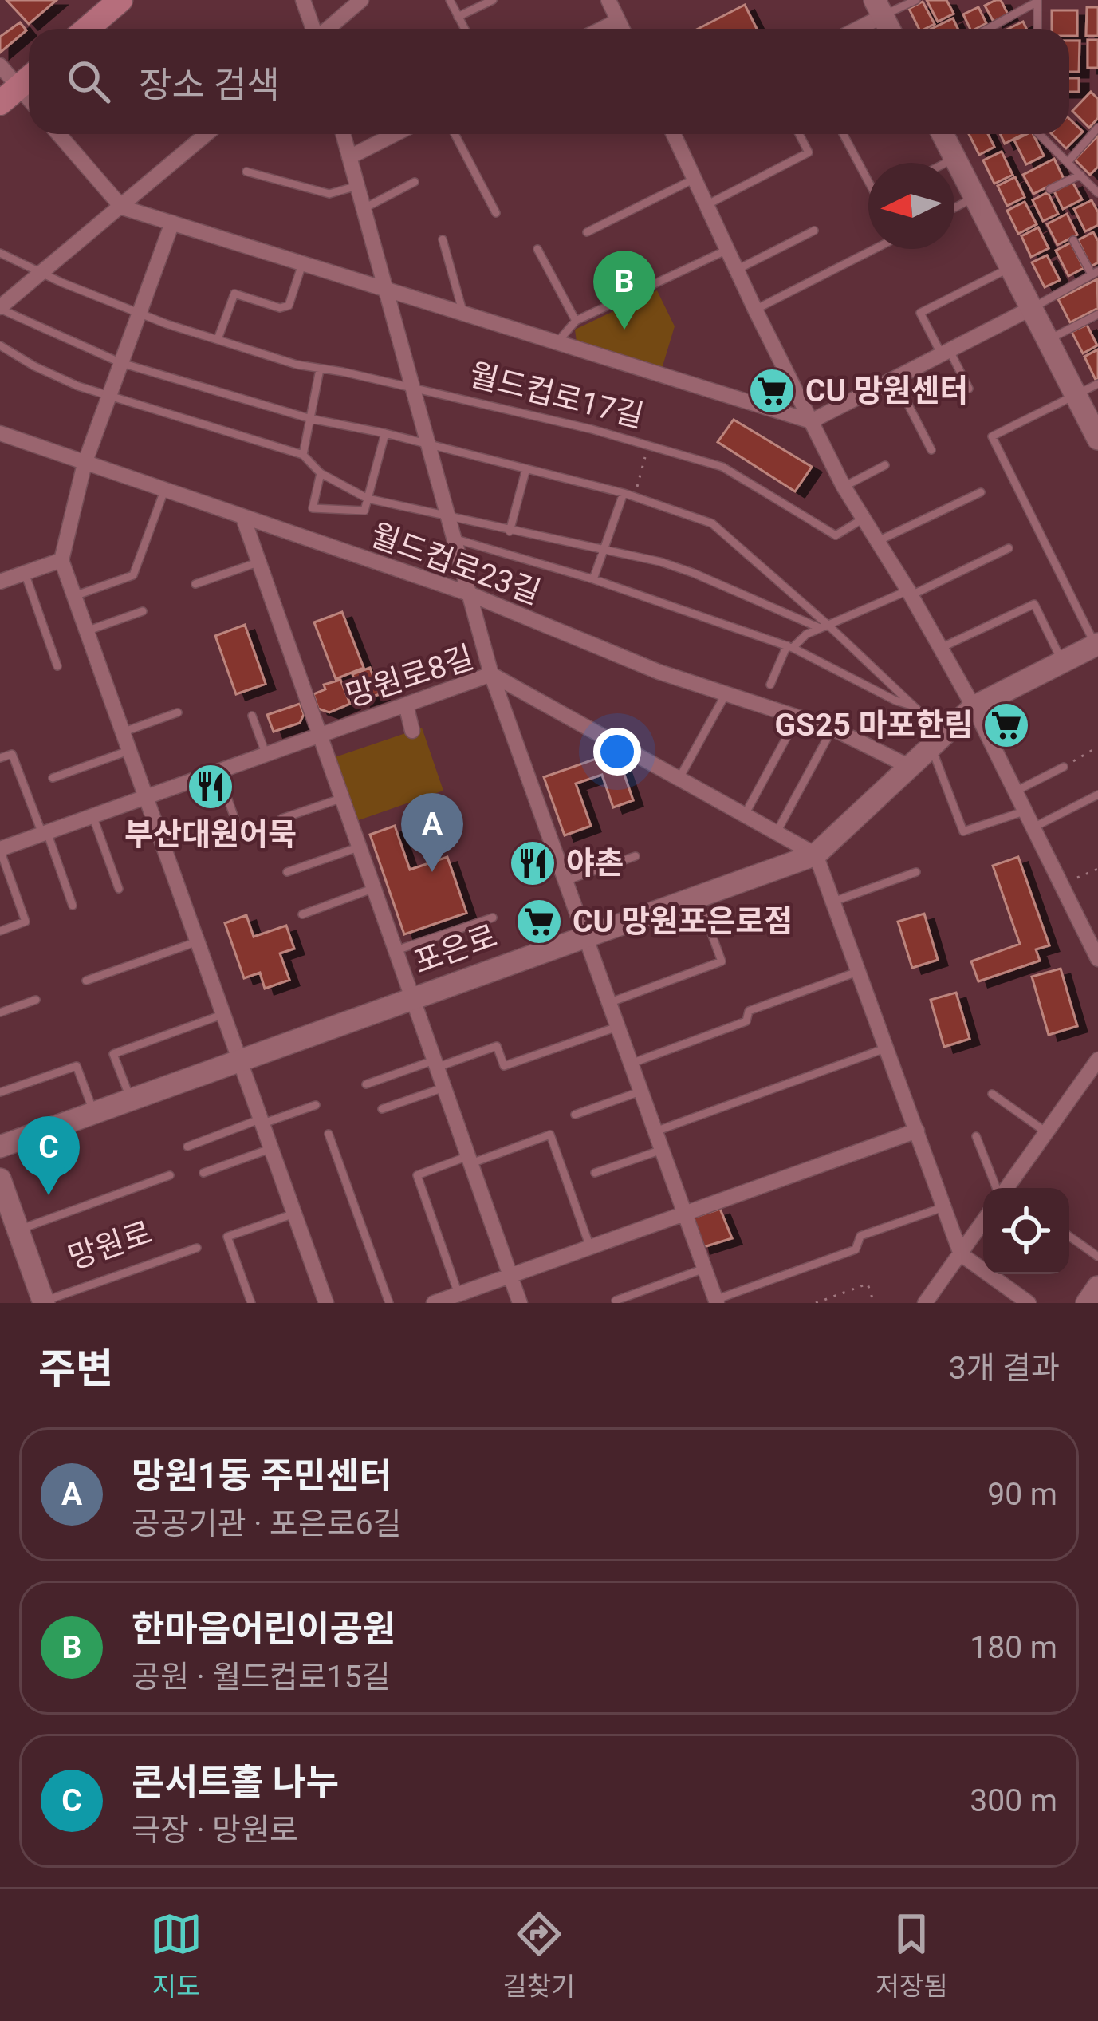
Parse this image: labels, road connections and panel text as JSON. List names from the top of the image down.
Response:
{
  "streets": {
    "street": [
      "월드컵로23길",
      "망원로8길",
      "포은로",
      "망원로"
    ],
    "lane": ["월드컵로17길"]
  },
  "crossings": [
    ["월드컵로23길", "포은로"],
    ["망원로8길", "포은로"]
  ],
  "places": {
    "supermarket": ["CU 망원센터", "GS25 마포한림", "CU 망원포은로점"],
    "restaurant": ["부산대원어묵", "야촌"]
  },
  "north": "left",
  "page": {
    "search": "장소 검색",
    "pins": ["B", "A", "C"],
    "heading": ["주변", "3개 결과"],
    "list": [
      {
        "mark": "A",
        "name": "망원1동 주민센터",
        "note": "공공기관 · 포은로6길",
        "value": "90 m"
      },
      {
        "mark": "B",
        "name": "한마음어린이공원",
        "note": "공원 · 월드컵로15길",
        "value": "180 m"
      },
      {
        "mark": "C",
        "name": "콘서트홀 나누",
        "note": "극장 · 망원로",
        "value": "300 m"
      }
    ],
    "nav": ["지도", "길찾기", "저장됨"]
  }
}
